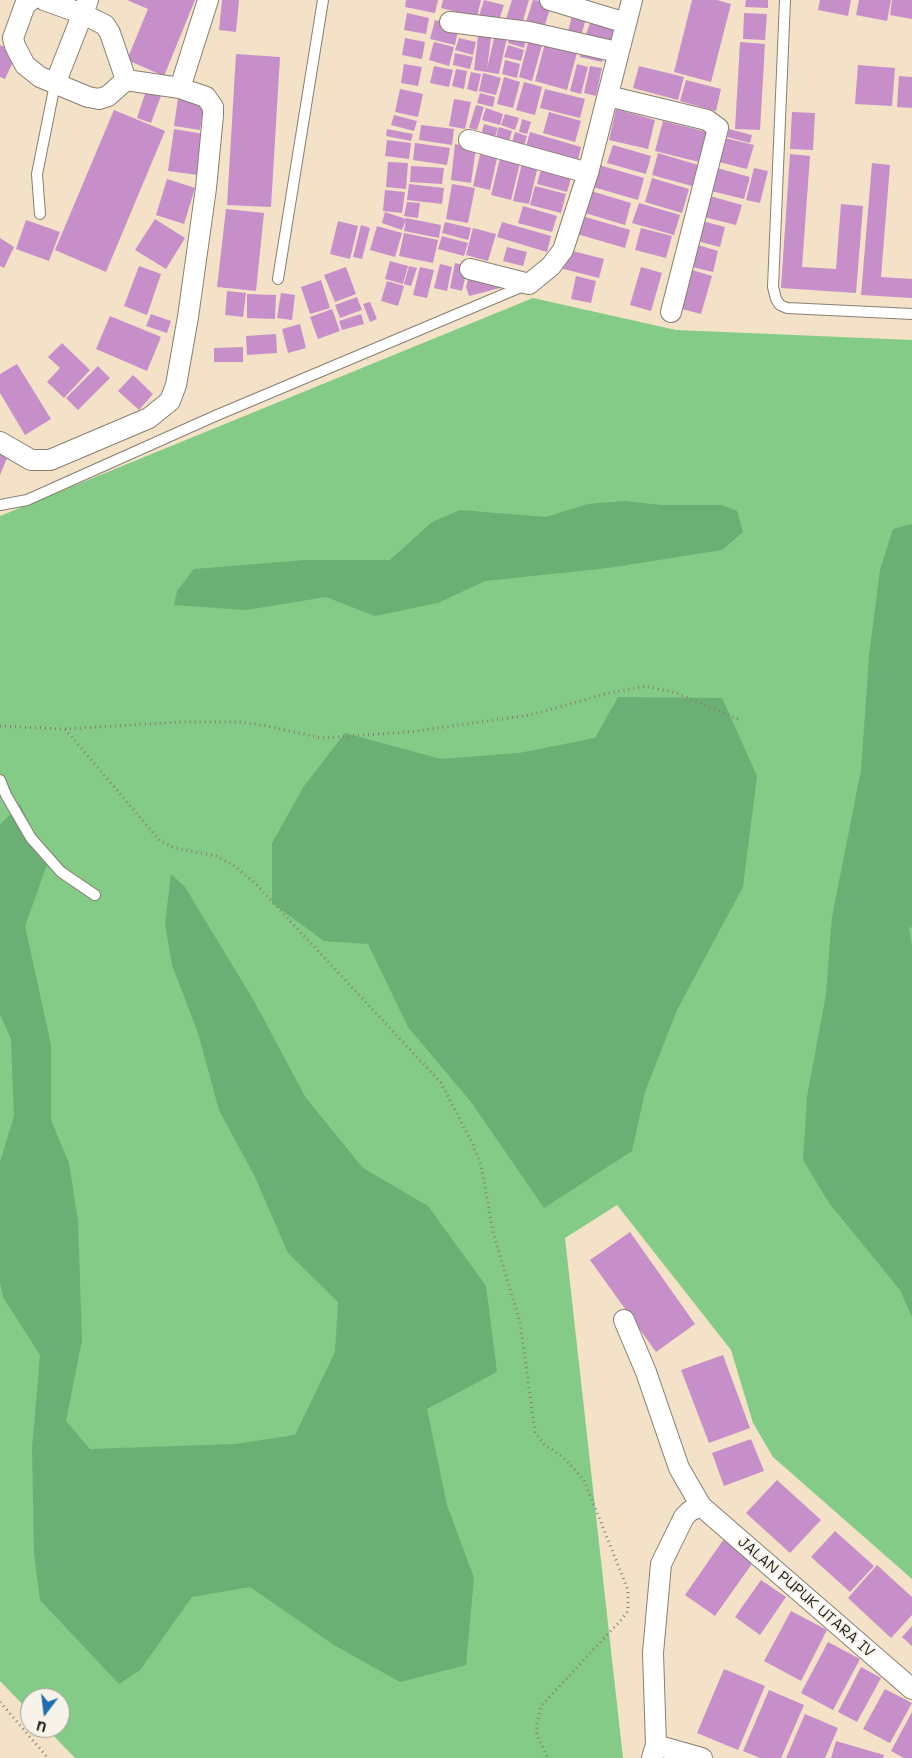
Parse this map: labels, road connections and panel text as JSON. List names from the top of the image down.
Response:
{
  "streets": {
    "street": ["JALAN PUPUK UTARA IV"]
  },
  "north": "bottom"
}
